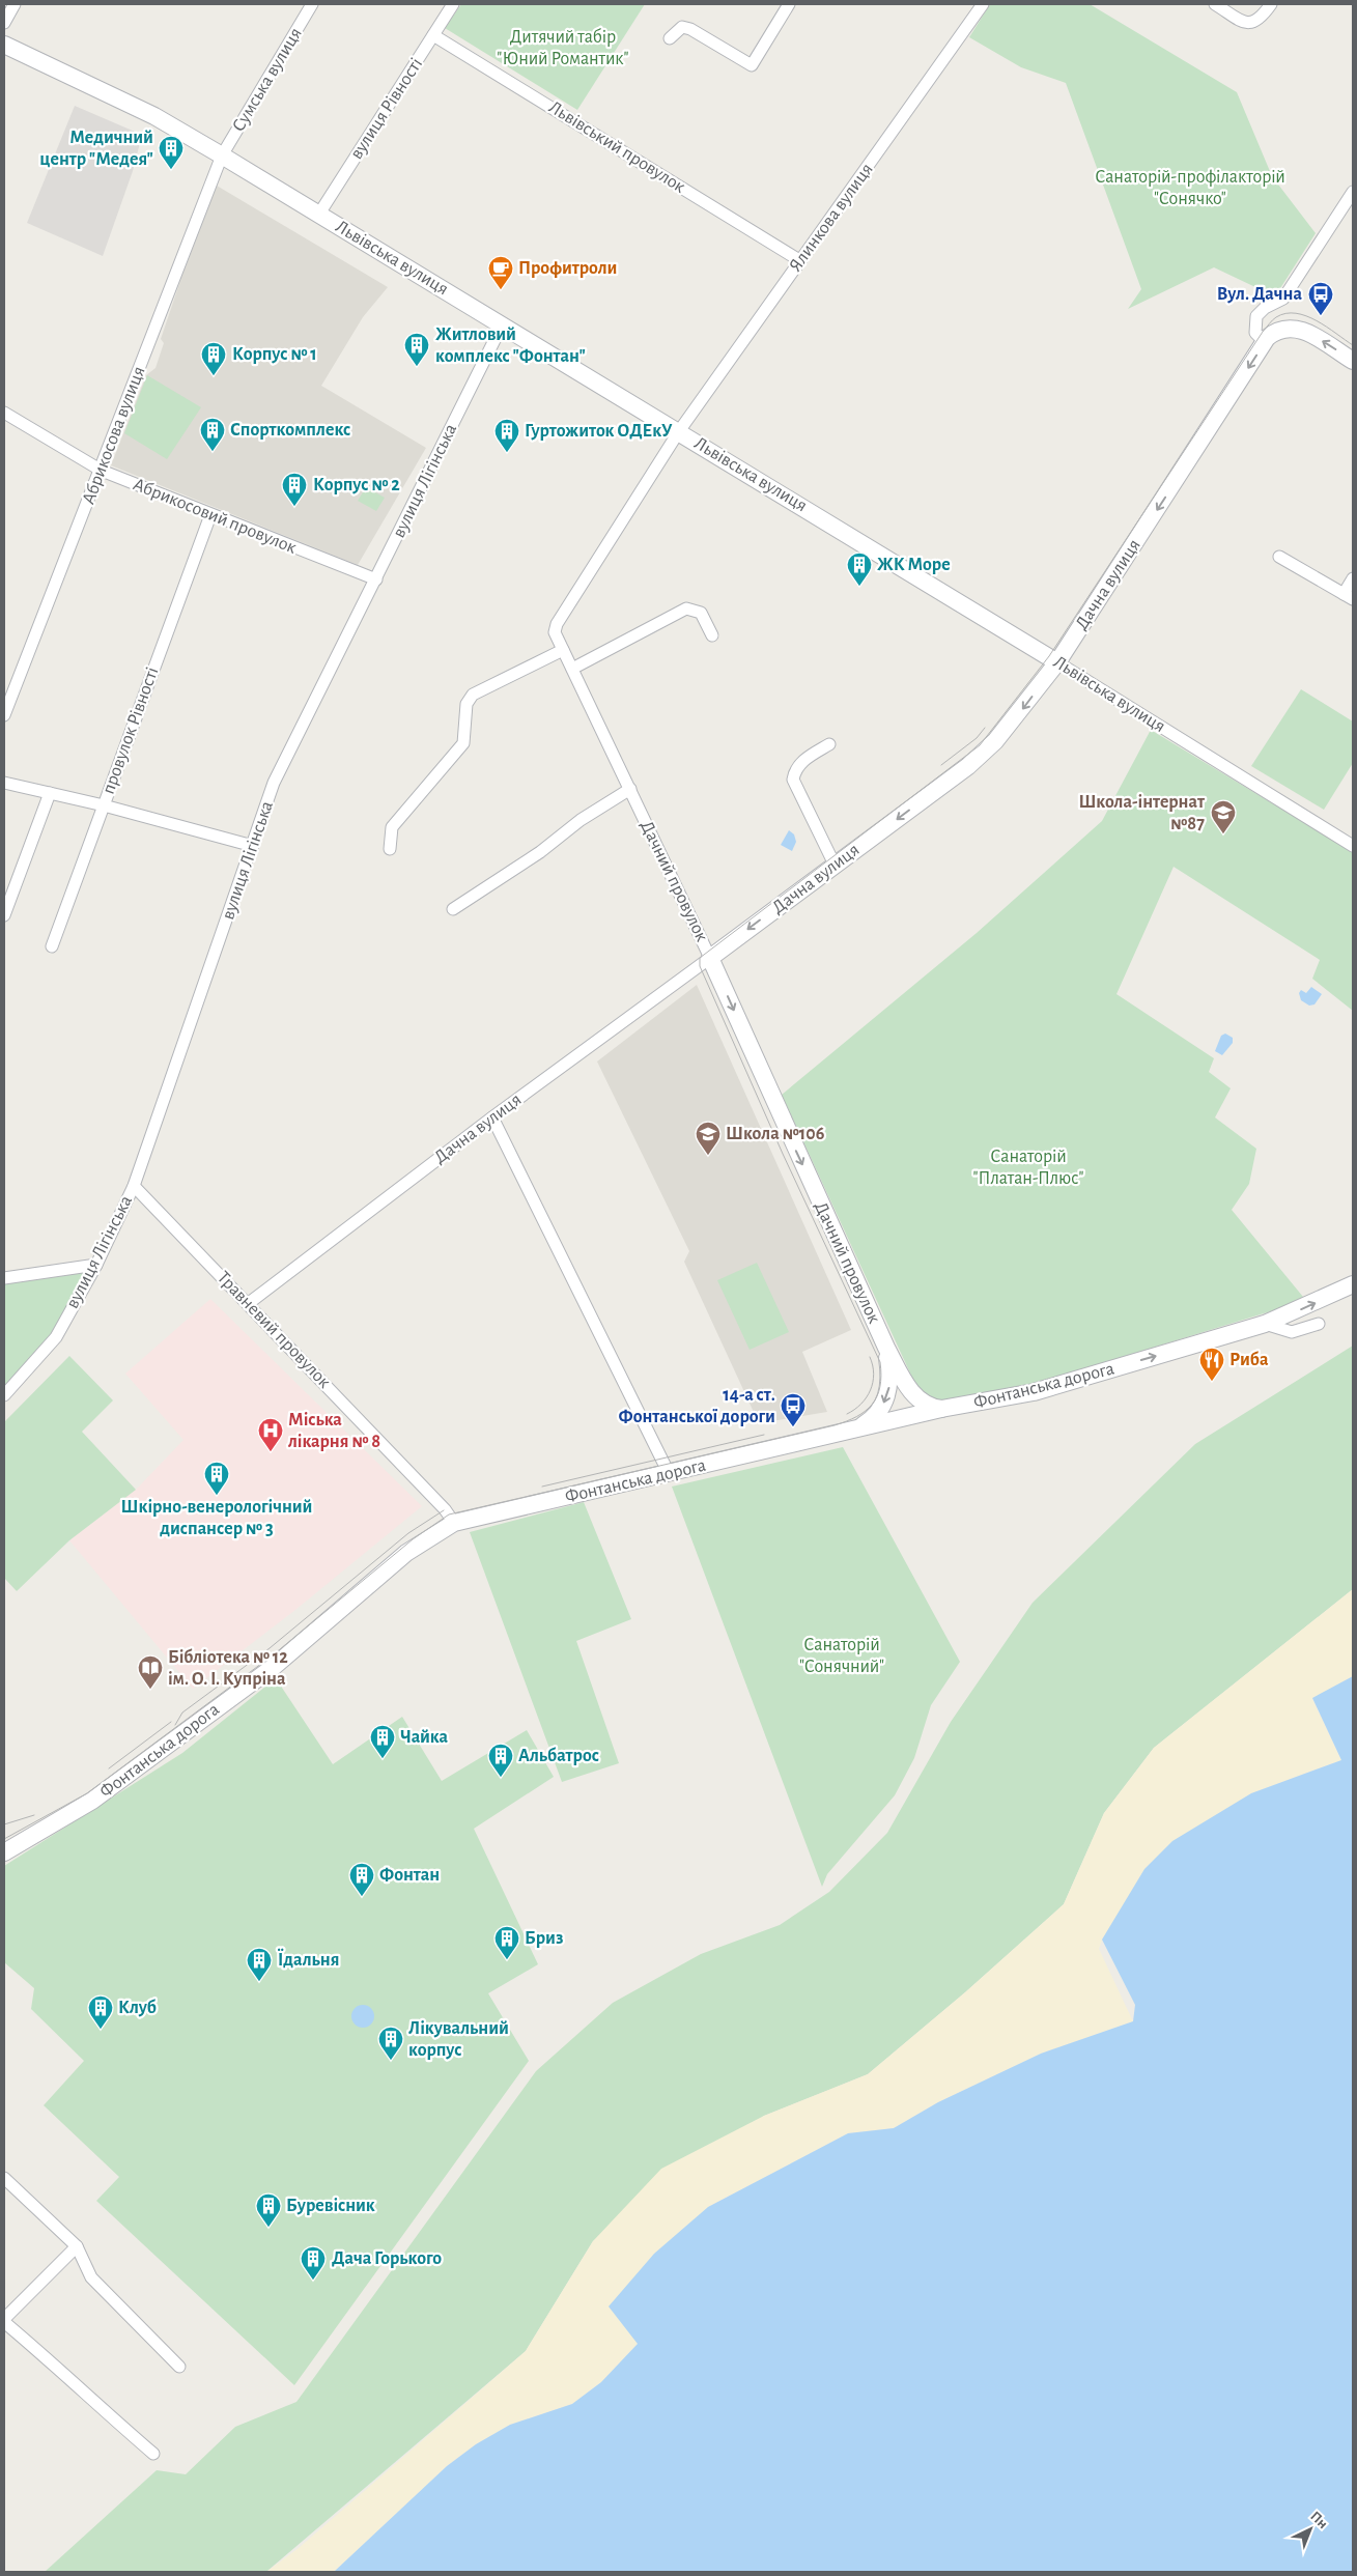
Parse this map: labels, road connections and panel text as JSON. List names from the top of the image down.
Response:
{
  "streets": {
    "main road": [
      "Львівська вулиця",
      "Дачна вулиця",
      "Дачний провулок",
      "Фонтанська дорога"
    ],
    "street": [
      "Сумська вулиця",
      "вулиця Рівності",
      "Львівський провулок",
      "Ялинкова вулиця",
      "Абрикосова вулиця",
      "вулиця Лігінська",
      "Абрикосовий провулок",
      "провулок Рівності",
      "Травневий провулок"
    ]
  },
  "crossings": [
    ["Сумська вулиця", "Львівська вулиця"],
    ["Сумська вулиця", "Абрикосова вулиця"],
    ["вулиця Рівності", "Львівський провулок"],
    ["вулиця Рівності", "Львівська вулиця"],
    ["Львівський провулок", "Ялинкова вулиця"],
    ["Ялинкова вулиця", "Львівська вулиця"],
    ["Ялинкова вулиця", "Дачний провулок"],
    ["Львівська вулиця", "Абрикосова вулиця"],
    ["Львівська вулиця", "вулиця Лігінська"],
    ["Львівська вулиця", "Дачна вулиця"],
    ["Львівська вулиця", "Дачний провулок"],
    ["Абрикосова вулиця", "Абрикосовий провулок"],
    ["вулиця Лігінська", "Абрикосовий провулок"],
    ["вулиця Лігінська", "Травневий провулок"],
    ["Абрикосовий провулок", "провулок Рівності"],
    ["Дачна вулиця", "Дачний провулок"],
    ["Дачна вулиця", "Травневий провулок"],
    ["Дачний провулок", "Фонтанська дорога"],
    ["Травневий провулок", "Фонтанська дорога"]
  ],
  "one_way": ["Дачна вулиця", "Дачний провулок"],
  "parks": [
    "Дитячий табір \"Юний Романтик\"",
    "Санаторій-профілакторій \"Сонячко\"",
    "Санаторій \"Платан-Плюс\"",
    "Санаторій \"Сонячний\""
  ],
  "places": {
    "building": [
      "Медичний центр \"Медея\"",
      "Житловий комплекс \"Фонтан\"",
      "Корпус № 1",
      "Спорткомплекс",
      "Гуртожиток ОДЕкУ",
      "Корпус № 2",
      "ЖК Море",
      "Шкірно-венерологічний диспансер № 3",
      "Чайка",
      "Альбатрос",
      "Фонтан",
      "Бриз",
      "Їдальня",
      "Клуб",
      "Лікувальний корпус",
      "Буревісник",
      "Дача Горького"
    ],
    "cafe": ["Профитроли"],
    "bus stop": ["Вул. Дачна", "14-а ст. Фонтанської дороги"],
    "school or university": ["Школа-інтернат №87", "Школа №106"],
    "restaurant": ["Риба"],
    "hospital": ["Міська лікарня № 8"],
    "library": ["Бібліотека № 12 ім. О. І. Купріна"]
  },
  "north": "top right"
}
